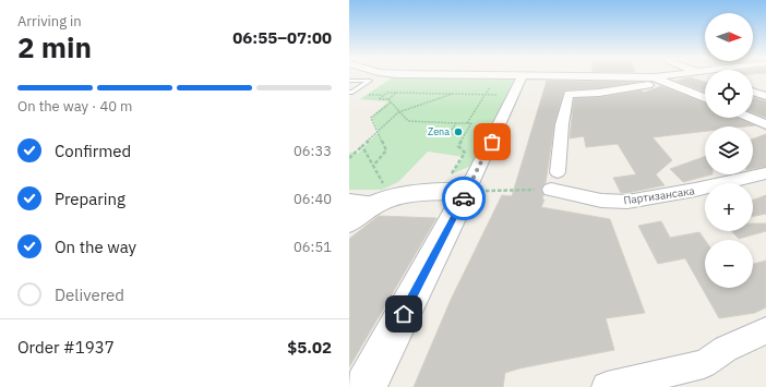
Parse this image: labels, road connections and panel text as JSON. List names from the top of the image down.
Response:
{
  "streets": {
    "street": ["Партизансака"]
  },
  "places": ["Zena"],
  "north": "right",
  "page": {
    "heading": ["2 min", "Arriving in", "06:55–07:00"],
    "panel": ["Order #1937", "$5.02"],
    "map_buttons": ["+", "−"],
    "bar": "On the way · 40 m",
    "list": [
      ["Confirmed", "06:33"],
      ["Preparing", "06:40"],
      ["On the way", "06:51"],
      "Delivered"
    ]
  }
}
